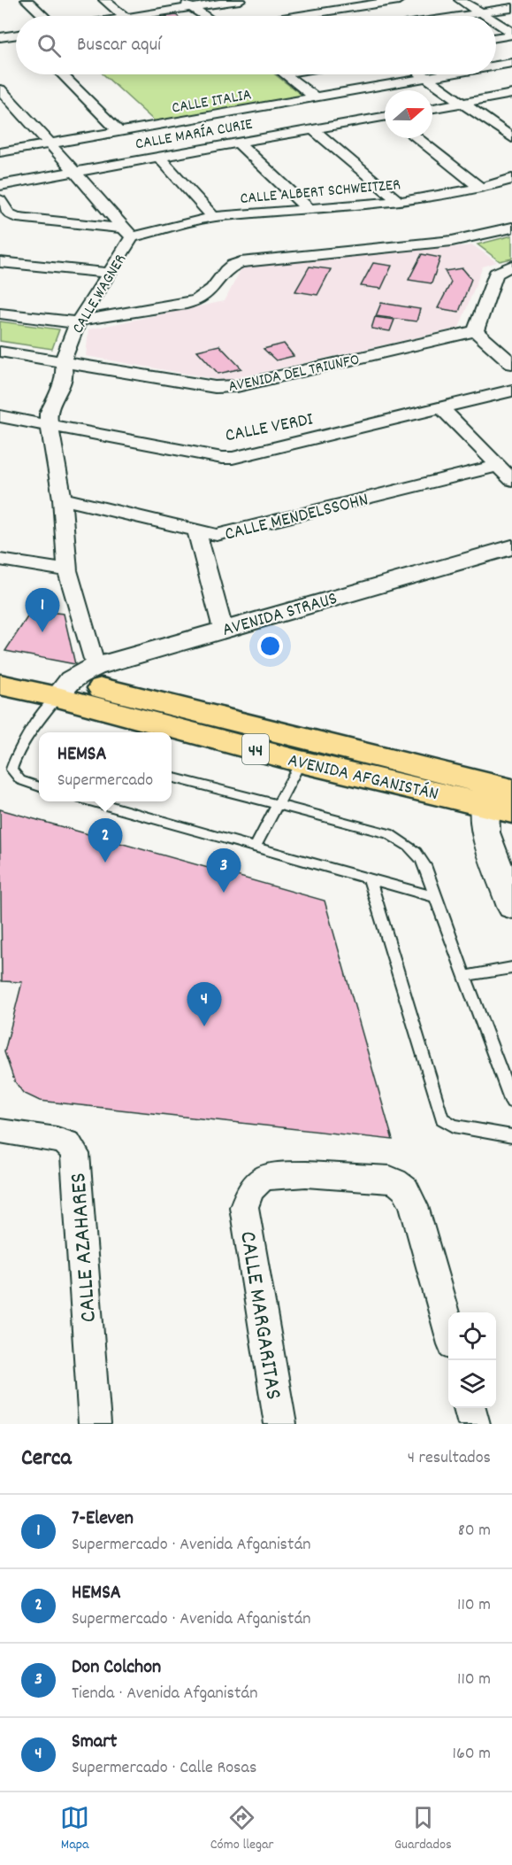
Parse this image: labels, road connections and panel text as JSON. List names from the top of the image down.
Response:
{
  "streets": {
    "main road": ["44", "AVENIDA AFGANISTÁN"],
    "street": [
      "CALLE ITALIA",
      "CALLE MARÍA CURIE",
      "CALLE ALBERT SCHWEITZER",
      "CALLE WAGNER",
      "AVENIDA DEL TRIUNFO",
      "CALLE VERDI",
      "CALLE MENDELSSOHN",
      "AVENIDA STRAUS",
      "CALLE AZAHARES",
      "CALLE MARGARITAS"
    ]
  },
  "crossings": [
    ["CALLE ITALIA", "CALLE WAGNER"],
    ["CALLE MARÍA CURIE", "CALLE WAGNER"],
    ["CALLE ALBERT SCHWEITZER", "CALLE WAGNER"],
    ["CALLE WAGNER", "AVENIDA DEL TRIUNFO"],
    ["CALLE WAGNER", "CALLE VERDI"],
    ["CALLE WAGNER", "CALLE MENDELSSOHN"],
    ["CALLE WAGNER", "AVENIDA STRAUS"],
    ["CALLE WAGNER", "AVENIDA AFGANISTÁN"],
    ["AVENIDA STRAUS", "AVENIDA AFGANISTÁN"]
  ],
  "north": "right",
  "page": {
    "search": "Buscar aquí",
    "pins": [
      "1",
      "2",
      "3",
      "4"
    ],
    "popup": ["HEMSA", "Supermercado"],
    "heading": ["Cerca", "4 resultados"],
    "list": [
      {
        "mark": "1",
        "name": "7-Eleven",
        "note": "Supermercado · Avenida Afganistán",
        "value": "80 m"
      },
      {
        "mark": "2",
        "name": "HEMSA",
        "note": "Supermercado · Avenida Afganistán",
        "value": "110 m"
      },
      {
        "mark": "3",
        "name": "Don Colchon",
        "note": "Tienda · Avenida Afganistán",
        "value": "110 m"
      },
      {
        "mark": "4",
        "name": "Smart",
        "note": "Supermercado · Calle Rosas",
        "value": "160 m"
      }
    ],
    "nav": ["Mapa", "Cómo llegar", "Guardados"]
  }
}
